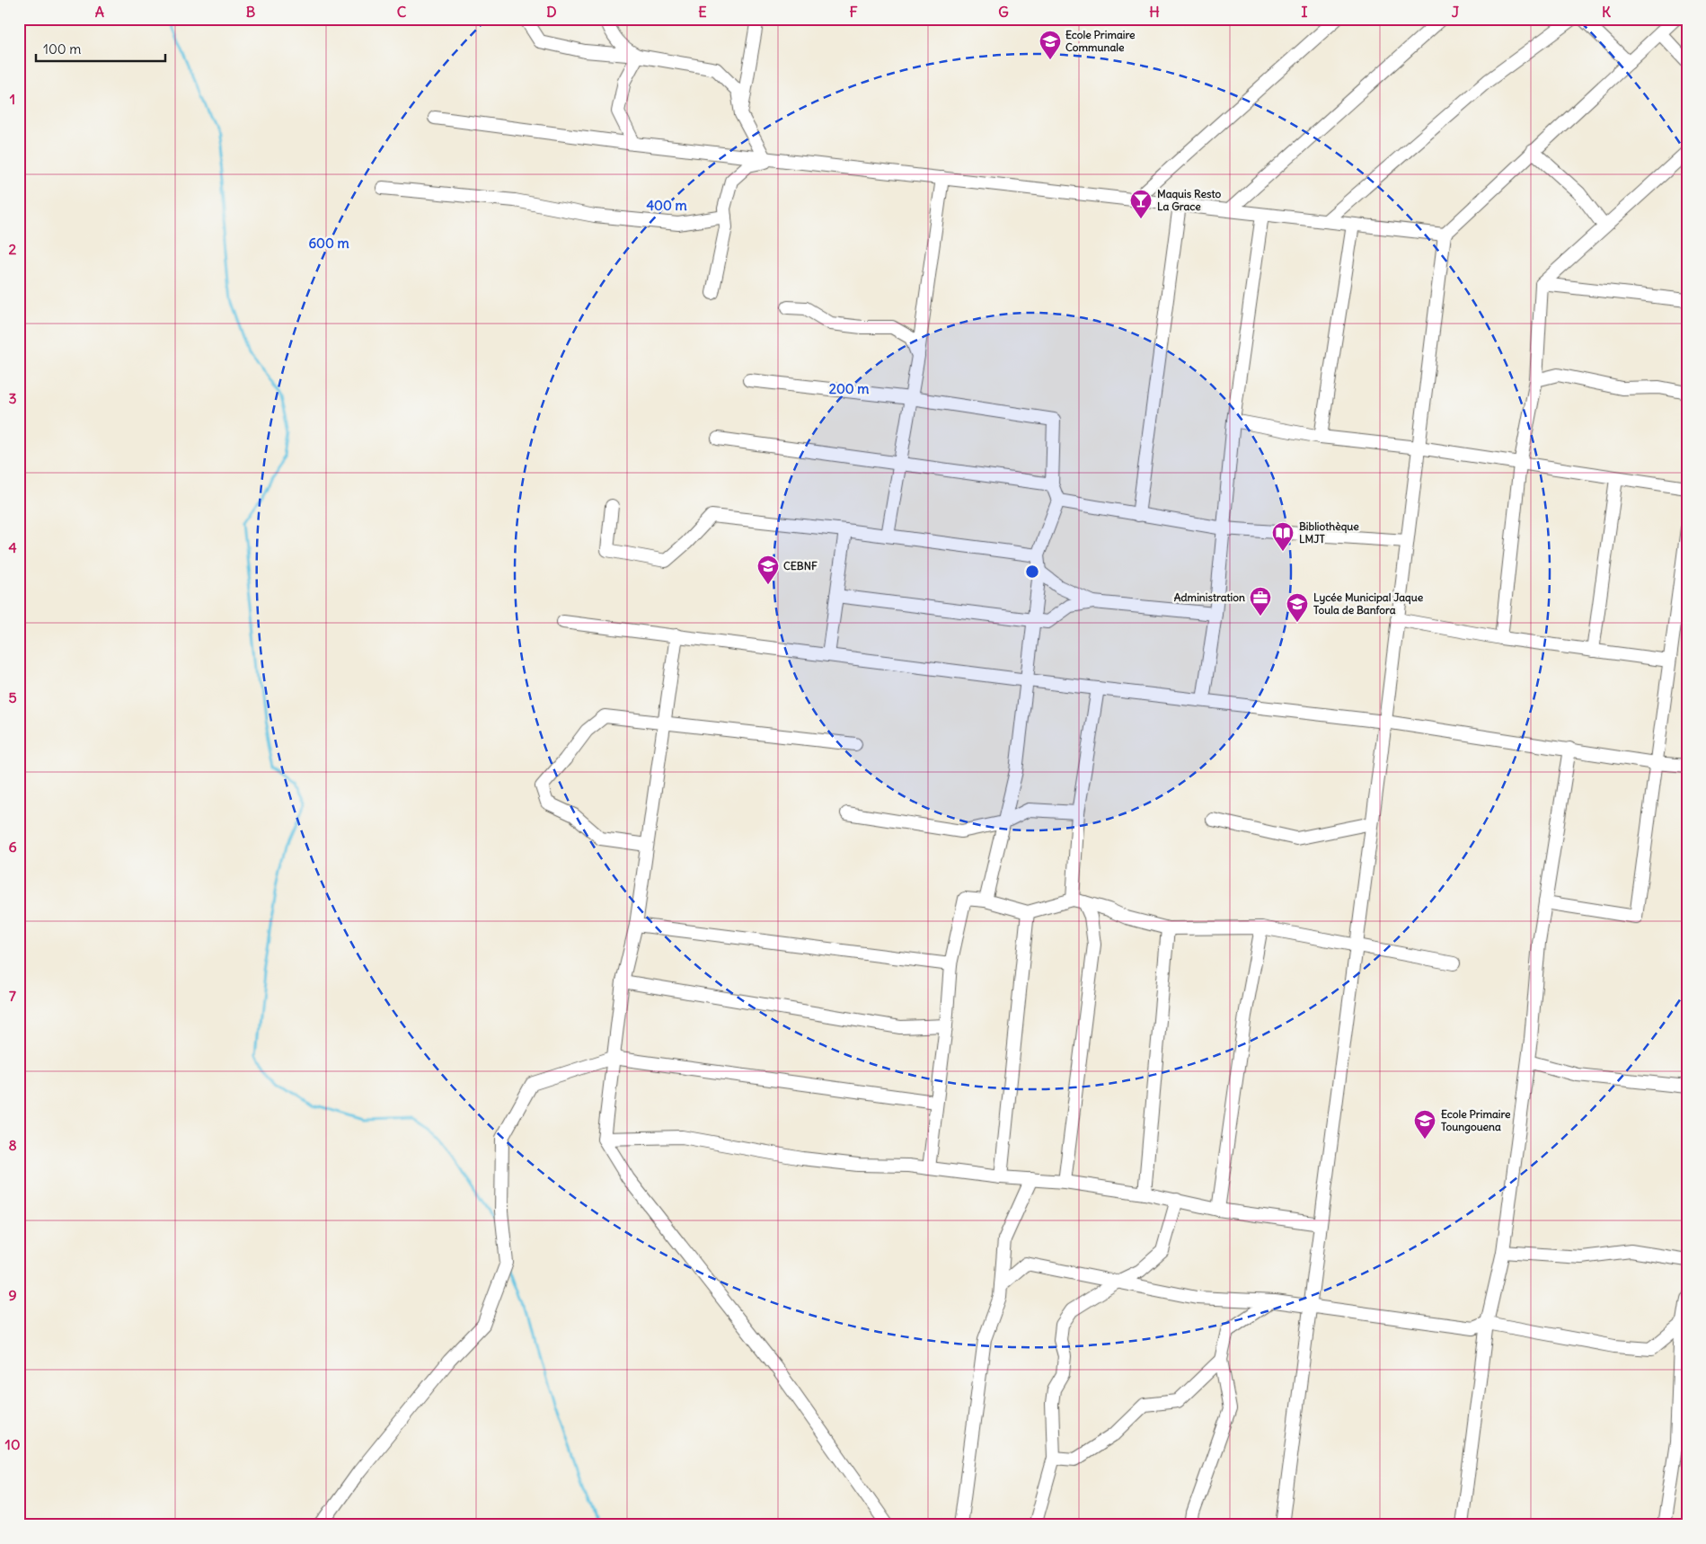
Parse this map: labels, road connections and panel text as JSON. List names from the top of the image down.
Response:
{
  "places": {
    "school or university": [
      "Ecole Primaire Communale",
      "CEBNF",
      "Lycée Municipal Jaque Toula de Banfora",
      "Ecole Primaire Toungouena"
    ],
    "bar": ["Maquis Resto La Grace"],
    "library": ["Bibliothèque LMJT"],
    "office": ["Administration"]
  },
  "scale_bar": "100 m",
  "grid": {
    "columns": [
      "A",
      "B",
      "C",
      "D",
      "E",
      "F",
      "G",
      "H",
      "I",
      "J",
      "K"
    ],
    "rows": [
      "1",
      "2",
      "3",
      "4",
      "5",
      "6",
      "7",
      "8",
      "9",
      "10"
    ]
  },
  "rings": ["400 m", "600 m", "200 m"]
}
